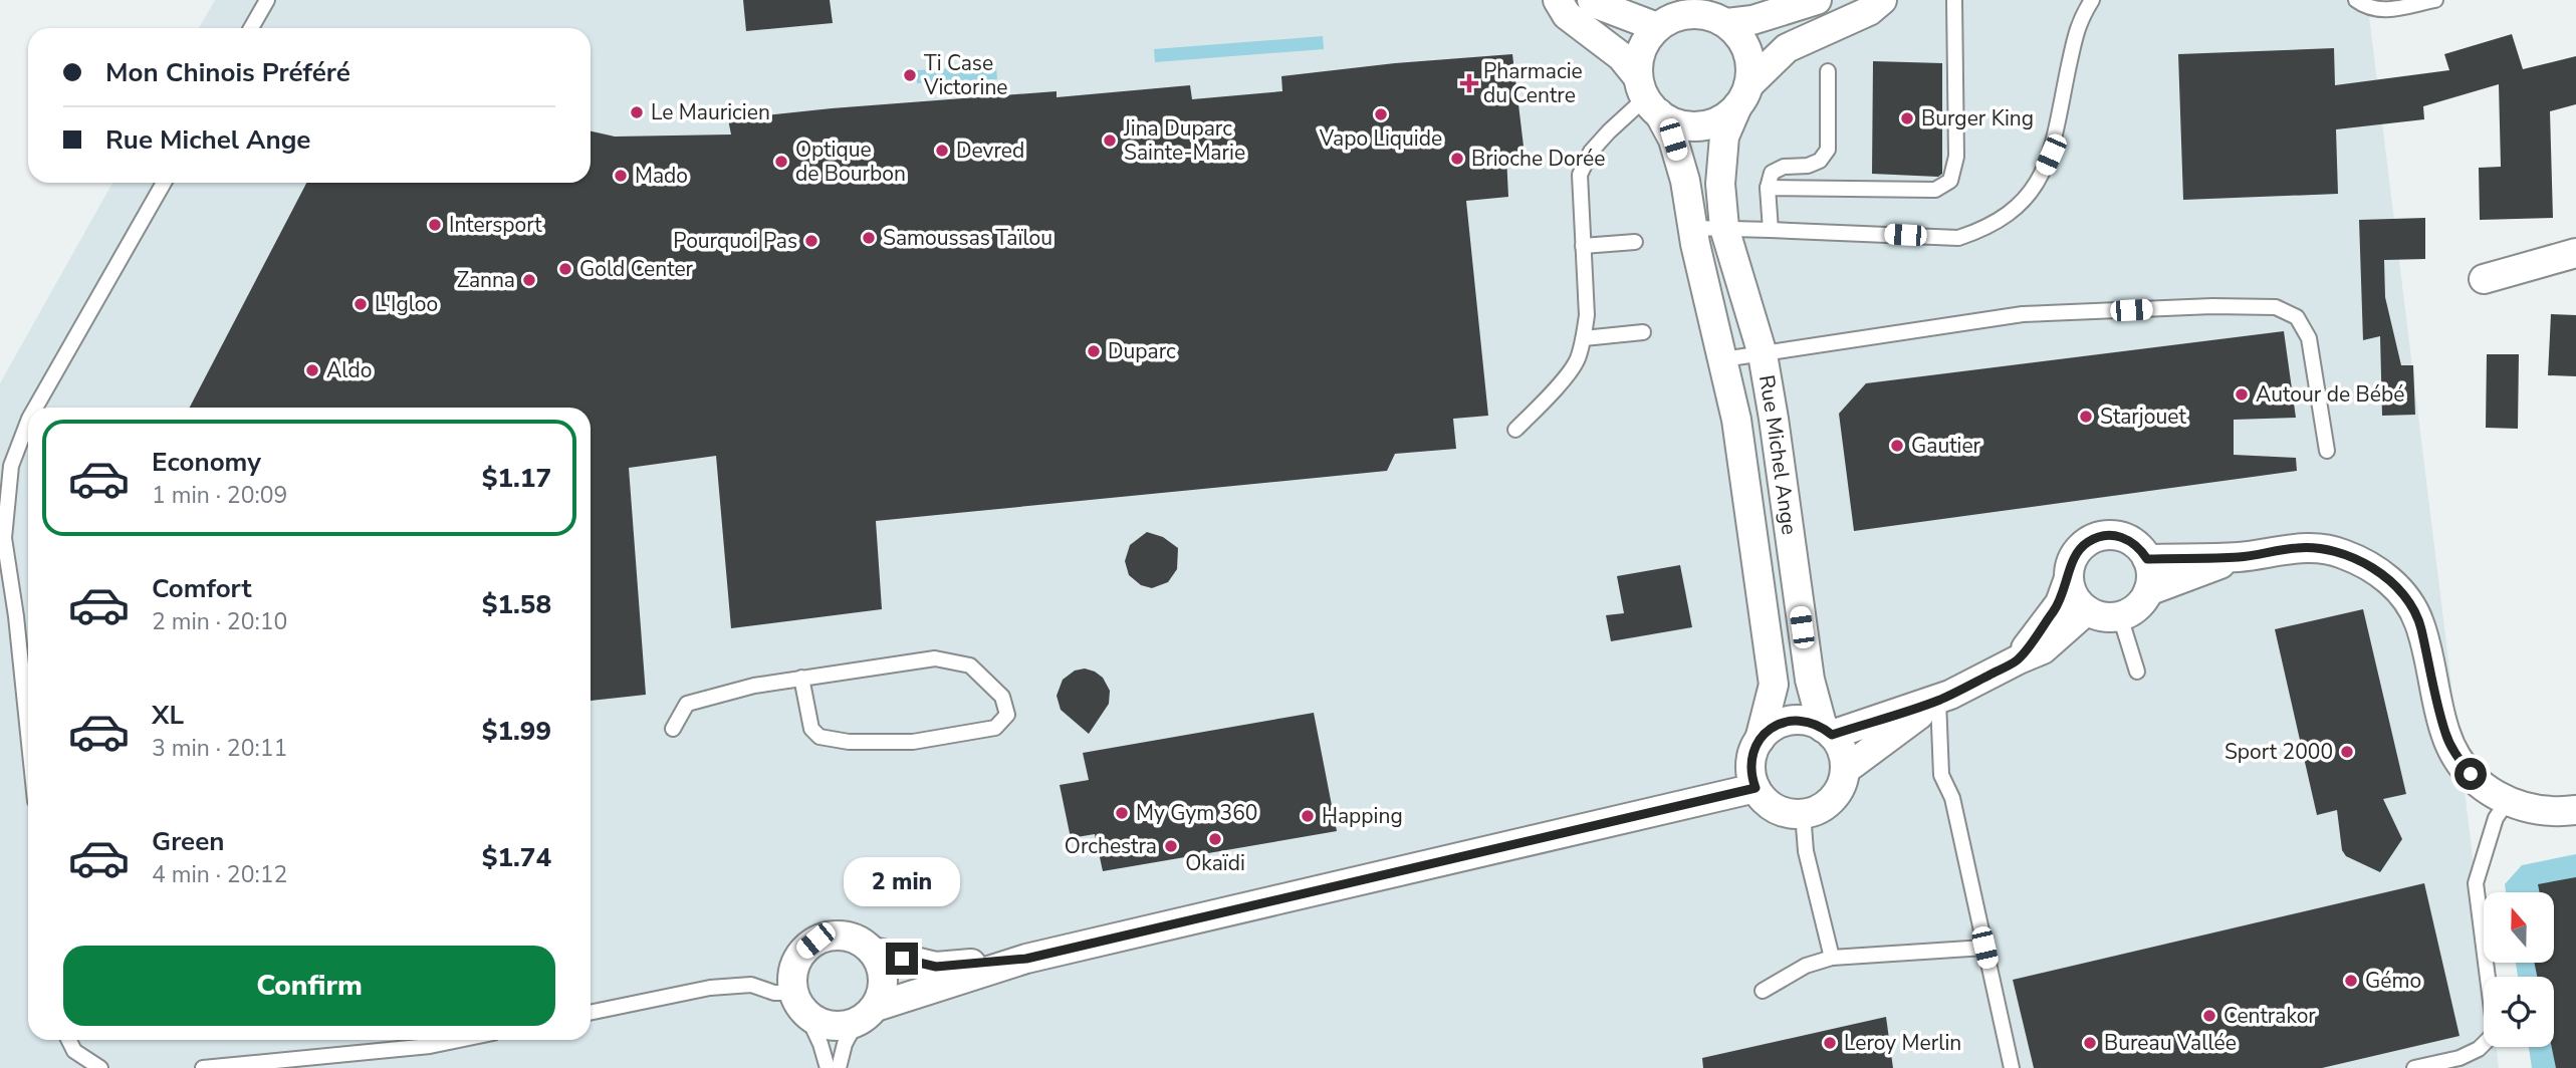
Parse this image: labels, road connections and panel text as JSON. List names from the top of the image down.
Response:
{
  "streets": {
    "street": ["Rue Michel Ange"]
  },
  "places": {
    "other": [
      "Ti Case Victorine",
      "Le Mauricien",
      "Vapo Liquide",
      "Burger King",
      "Jina Duparc Sainte-Marie",
      "Devred",
      "Brioche Dorée",
      "Optique de Bourbon",
      "Mado",
      "Intersport",
      "Samoussas Taïlou",
      "Pourquoi Pas",
      "Gold Center",
      "Zanna",
      "L'Igloo",
      "Duparc",
      "Aldo",
      "Autour de Bébé",
      "Starjouet",
      "Gautier",
      "Sport 2000",
      "My Gym 360",
      "Happing",
      "Okaïdi",
      "Orchestra",
      "Gémo",
      "Centrakor",
      "Leroy Merlin",
      "Bureau Vallée"
    ],
    "health": ["Pharmacie du Centre"]
  },
  "north": "top",
  "page": {
    "banner": ["Mon Chinois Préféré", "Rue Michel Ange"],
    "list": [
      {
        "name": "Economy",
        "note": "1 min · 20:09",
        "value": "$1.17"
      },
      {
        "name": "Comfort",
        "note": "2 min · 20:10",
        "value": "$1.58"
      },
      {
        "name": "XL",
        "note": "3 min · 20:11",
        "value": "$1.99"
      },
      {
        "name": "Green",
        "note": "4 min · 20:12",
        "value": "$1.74"
      }
    ],
    "bubble": "2 min",
    "buttons": "Confirm"
  }
}
